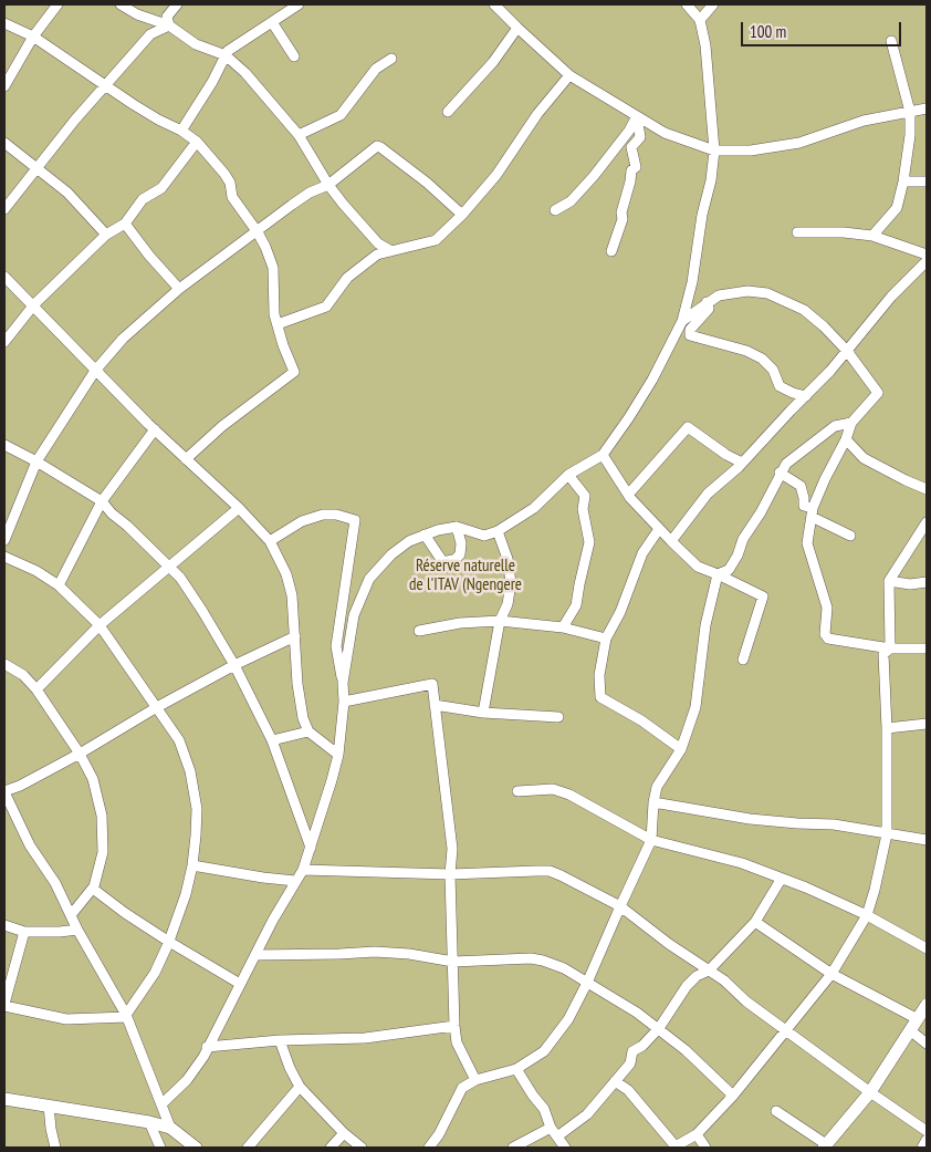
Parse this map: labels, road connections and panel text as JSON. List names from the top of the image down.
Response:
{
  "parks": ["Réserve naturelle de l'ITAV (Ngengere"],
  "scale_bar": "100 m"
}
